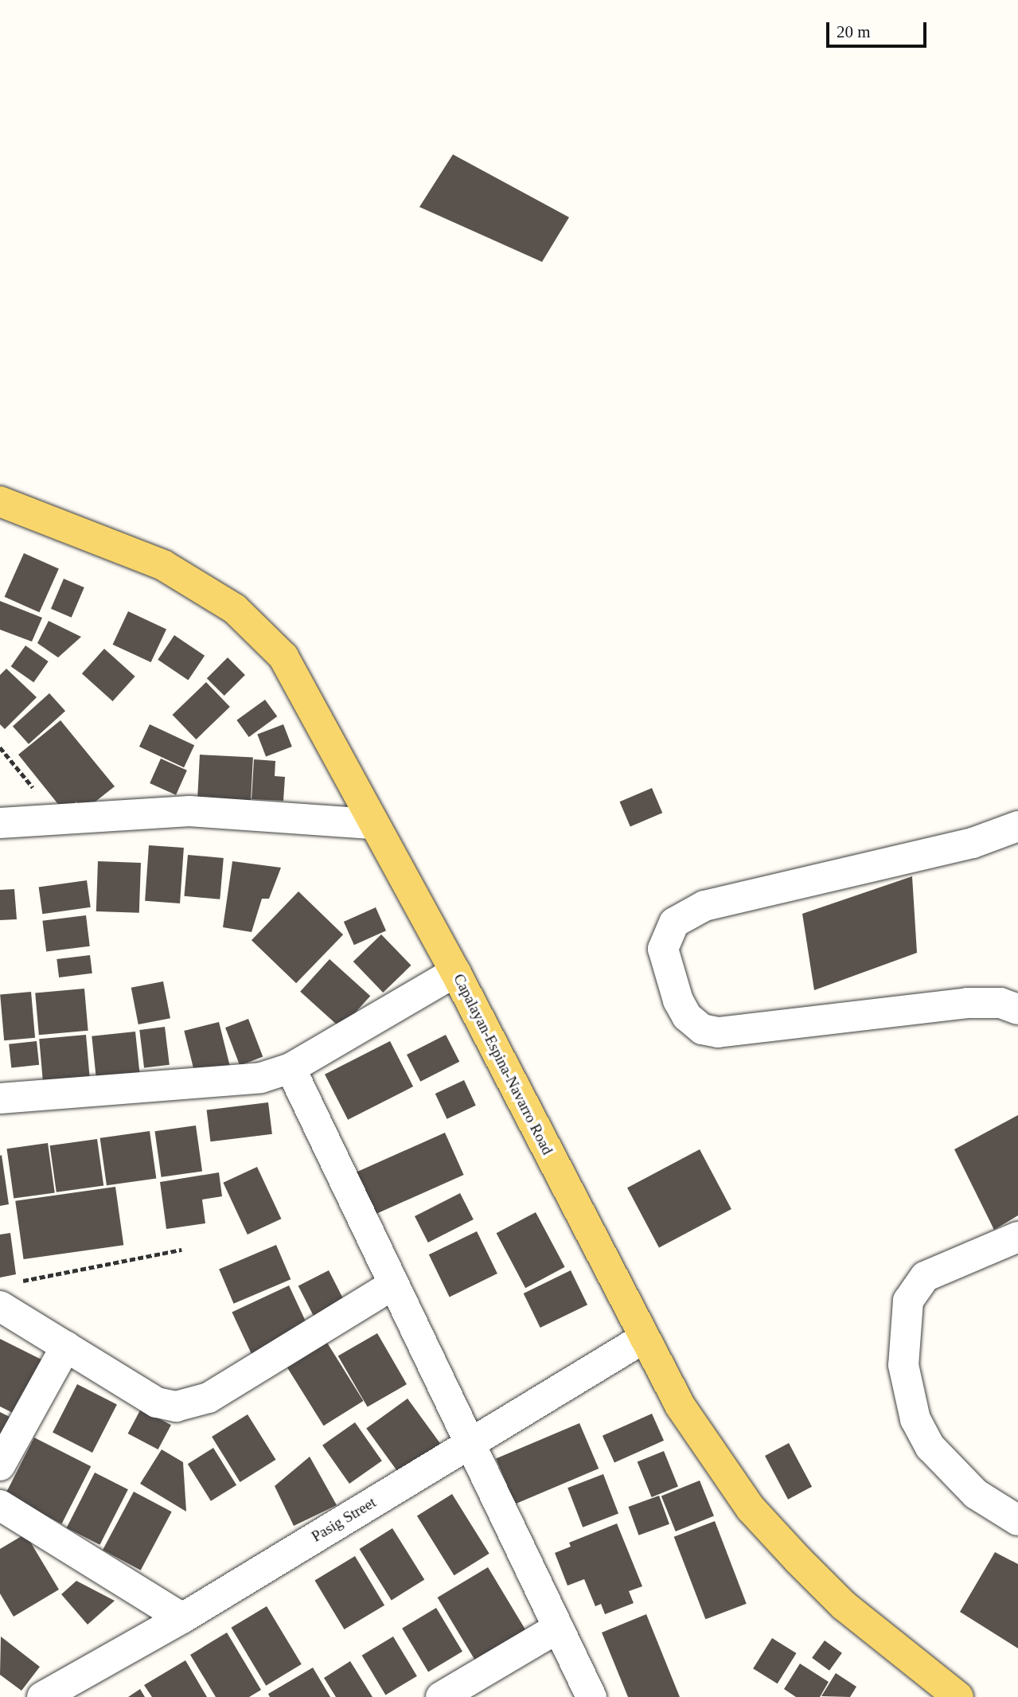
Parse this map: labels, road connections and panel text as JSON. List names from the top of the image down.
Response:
{
  "streets": {
    "main road": ["Capalayan-Espina-Navarro Road"],
    "street": ["Pasig Street"]
  },
  "crossings": [
    ["Capalayan-Espina-Navarro Road", "Pasig Street"]
  ],
  "scale_bar": "20 m"
}
